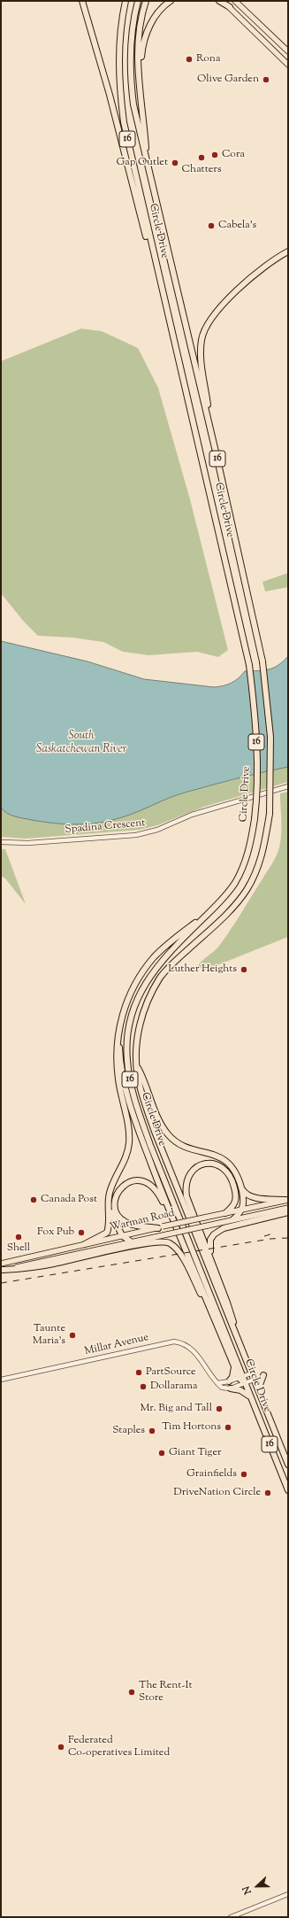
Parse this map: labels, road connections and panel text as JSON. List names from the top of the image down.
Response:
{
  "streets": {
    "highway": ["16", "Circle Drive"],
    "main road": ["Warman Road"],
    "street": ["Spadina Crescent", "Millar Avenue"]
  },
  "water": ["South Saskatchewan River"],
  "places": [
    "Rona",
    "Olive Garden",
    "Cora",
    "Chatters",
    "Gap Outlet",
    "Cabela's",
    "Luther Heights",
    "Canada Post",
    "Fox Pub",
    "Shell",
    "Taunte Maria's",
    "PartSource",
    "Dollarama",
    "Mr. Big and Tall",
    "Tim Hortons",
    "Staples",
    "Giant Tiger",
    "Grainfields",
    "DriveNation Circle",
    "The Rent-It Store",
    "Federated Co-operatives Limited"
  ],
  "north": "left"
}
